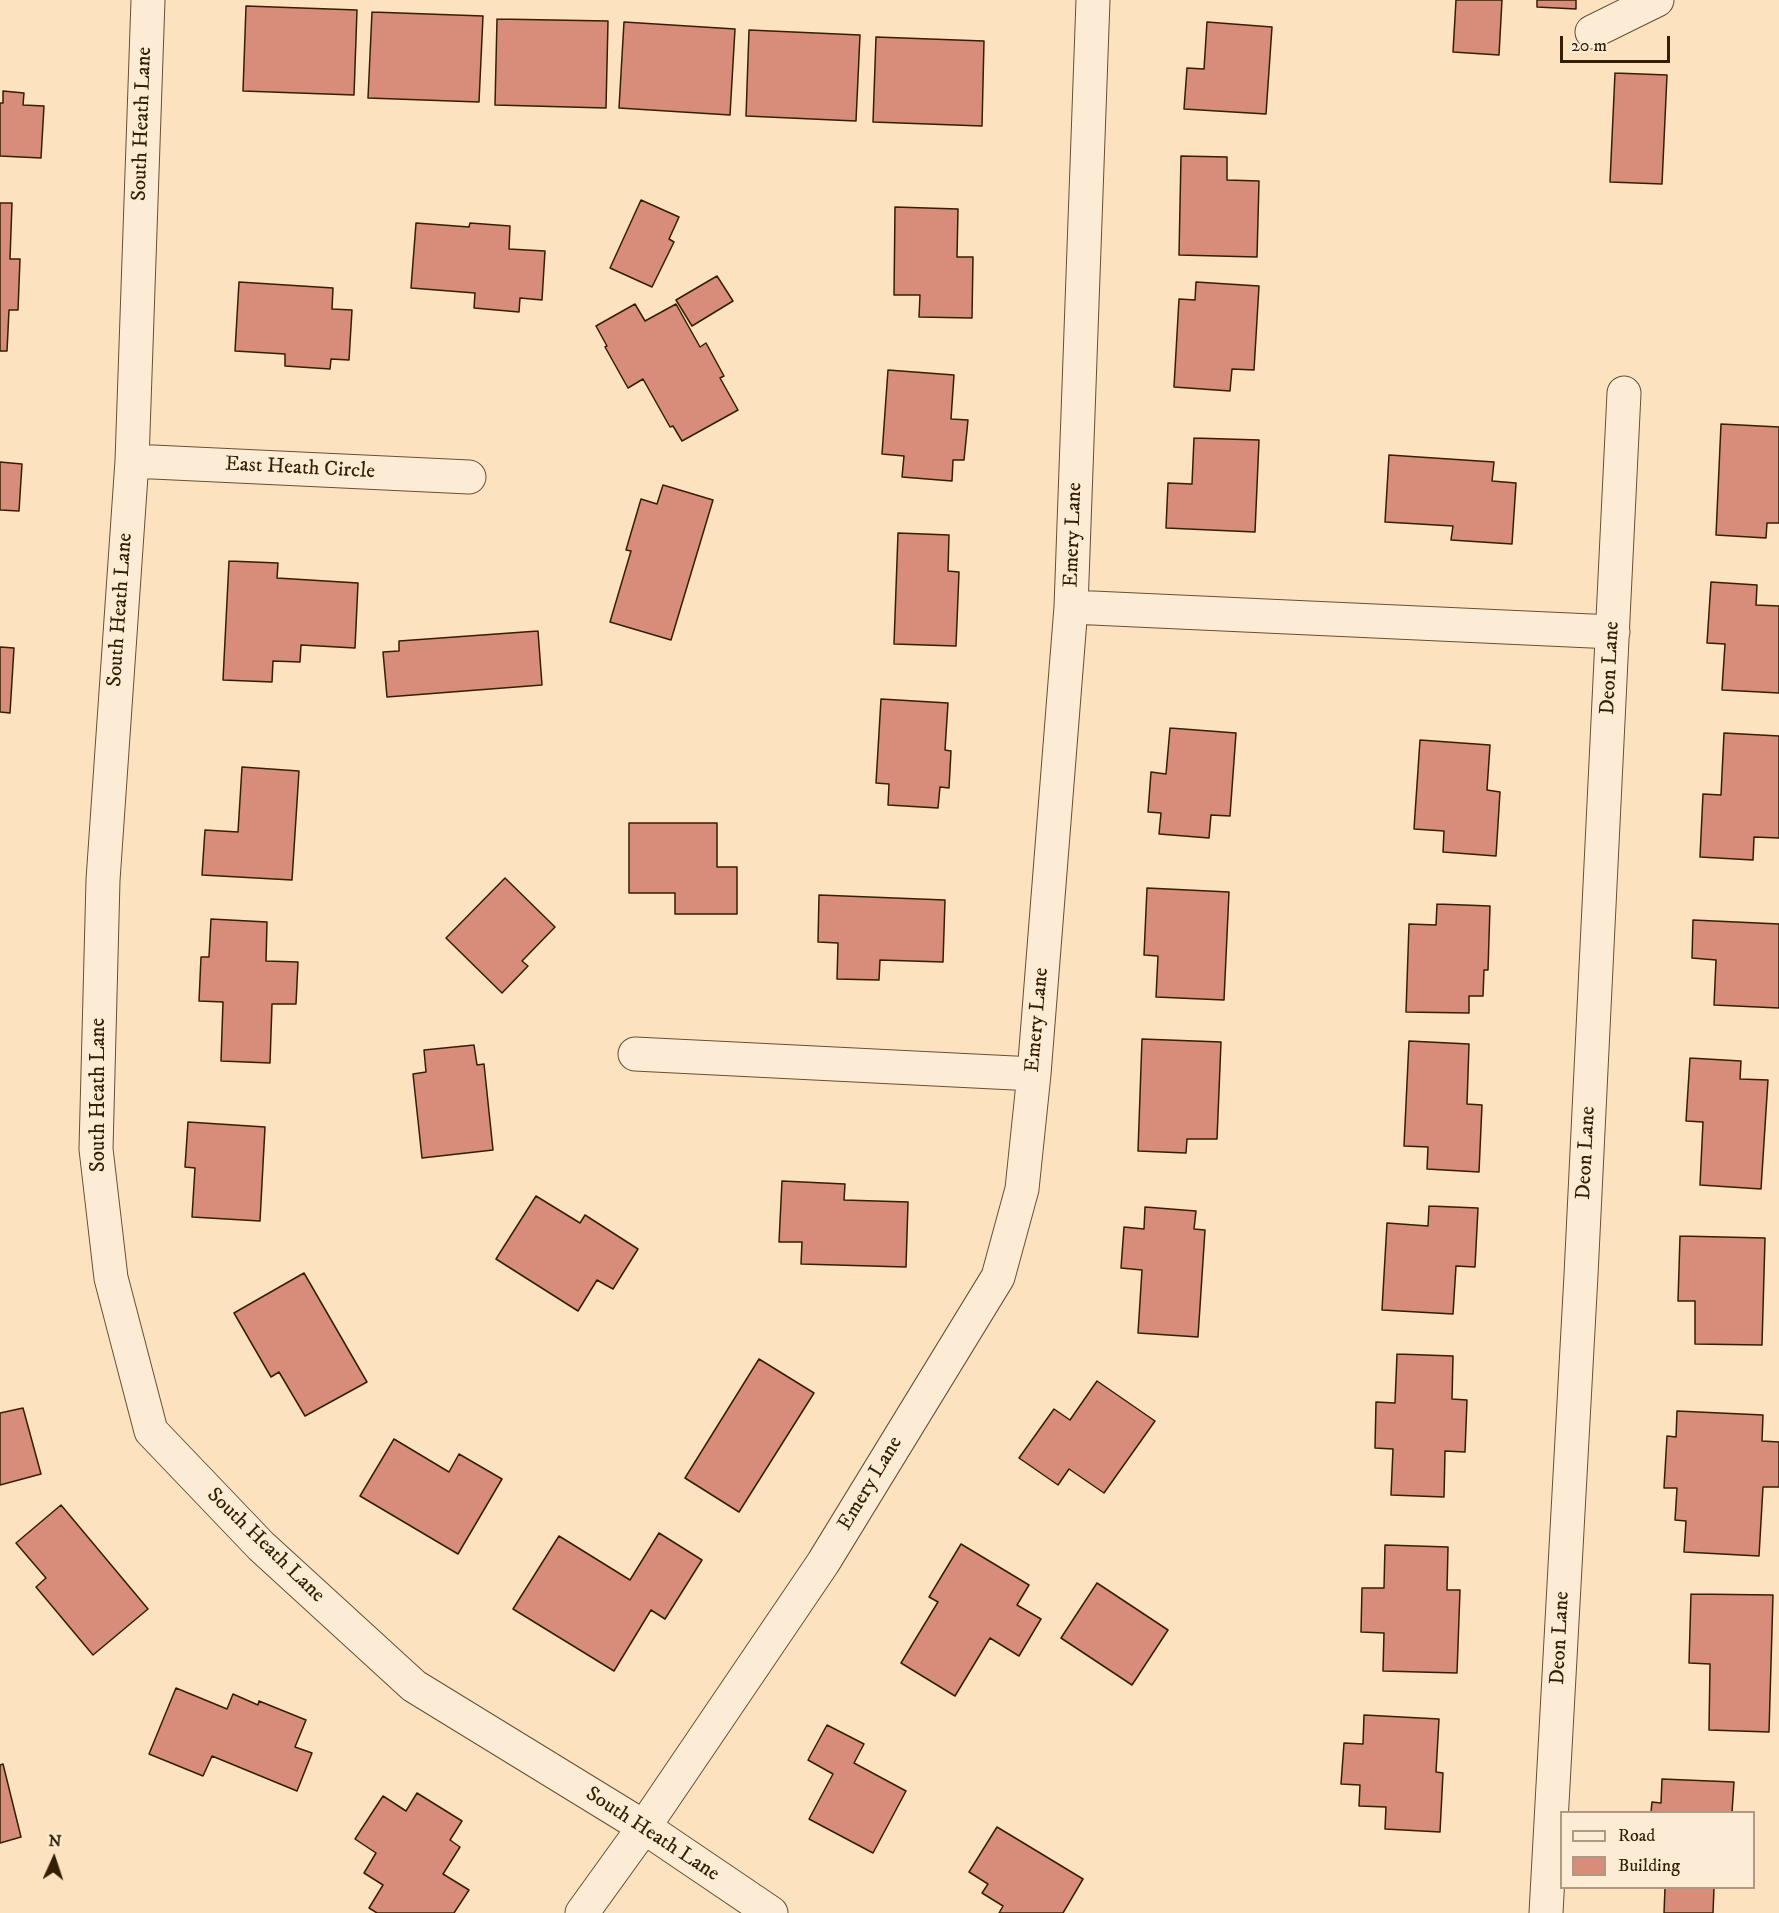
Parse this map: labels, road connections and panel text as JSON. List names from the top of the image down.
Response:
{
  "streets": {
    "street": [
      "South Heath Lane",
      "East Heath Circle",
      "Emery Lane",
      "Deon Lane"
    ]
  },
  "crossings": [
    ["South Heath Lane", "East Heath Circle"],
    ["South Heath Lane", "Emery Lane"]
  ],
  "legend": ["Road", "Building"],
  "scale_bar": "20 m",
  "north": "top"
}
